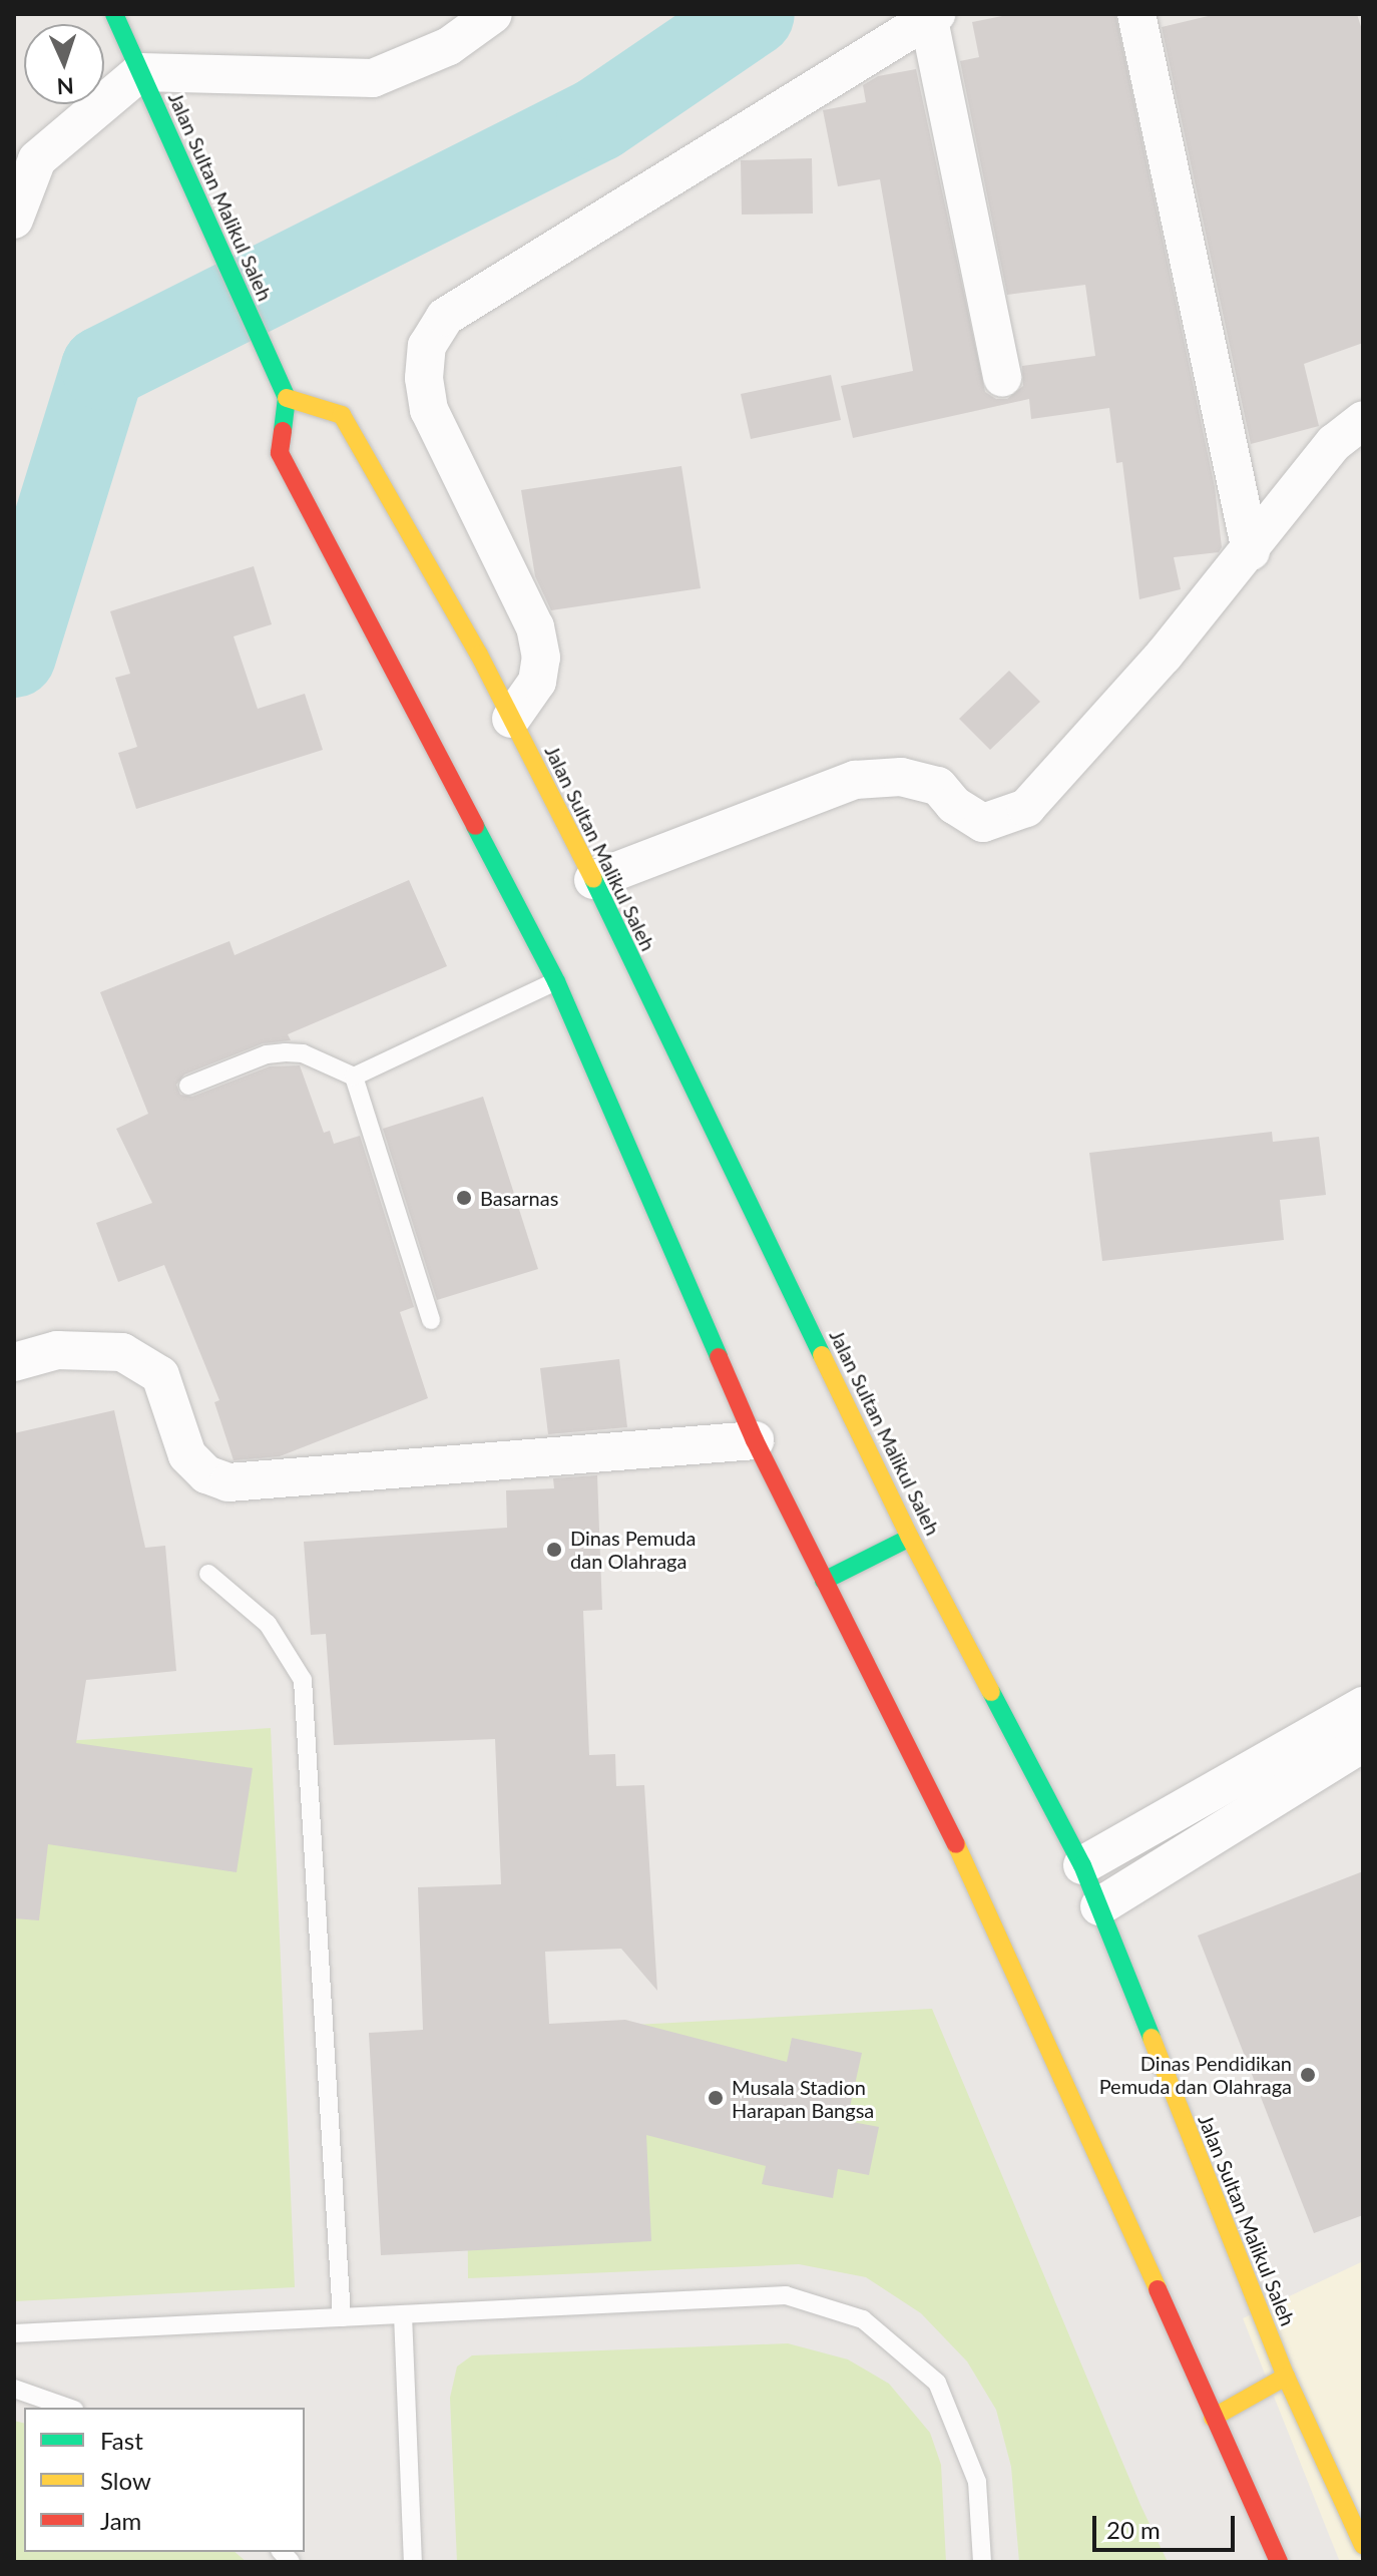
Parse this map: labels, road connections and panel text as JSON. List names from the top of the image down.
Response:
{
  "streets": {
    "main road": ["Jalan Sultan Malikul Saleh"]
  },
  "places": [
    "Basarnas",
    "Dinas Pemuda dan Olahraga",
    "Dinas Pendidikan Pemuda dan Olahraga",
    "Musala Stadion Harapan Bangsa"
  ],
  "legend": ["Fast", "Slow", "Jam"],
  "scale_bar": "20 m",
  "north": "bottom"
}
